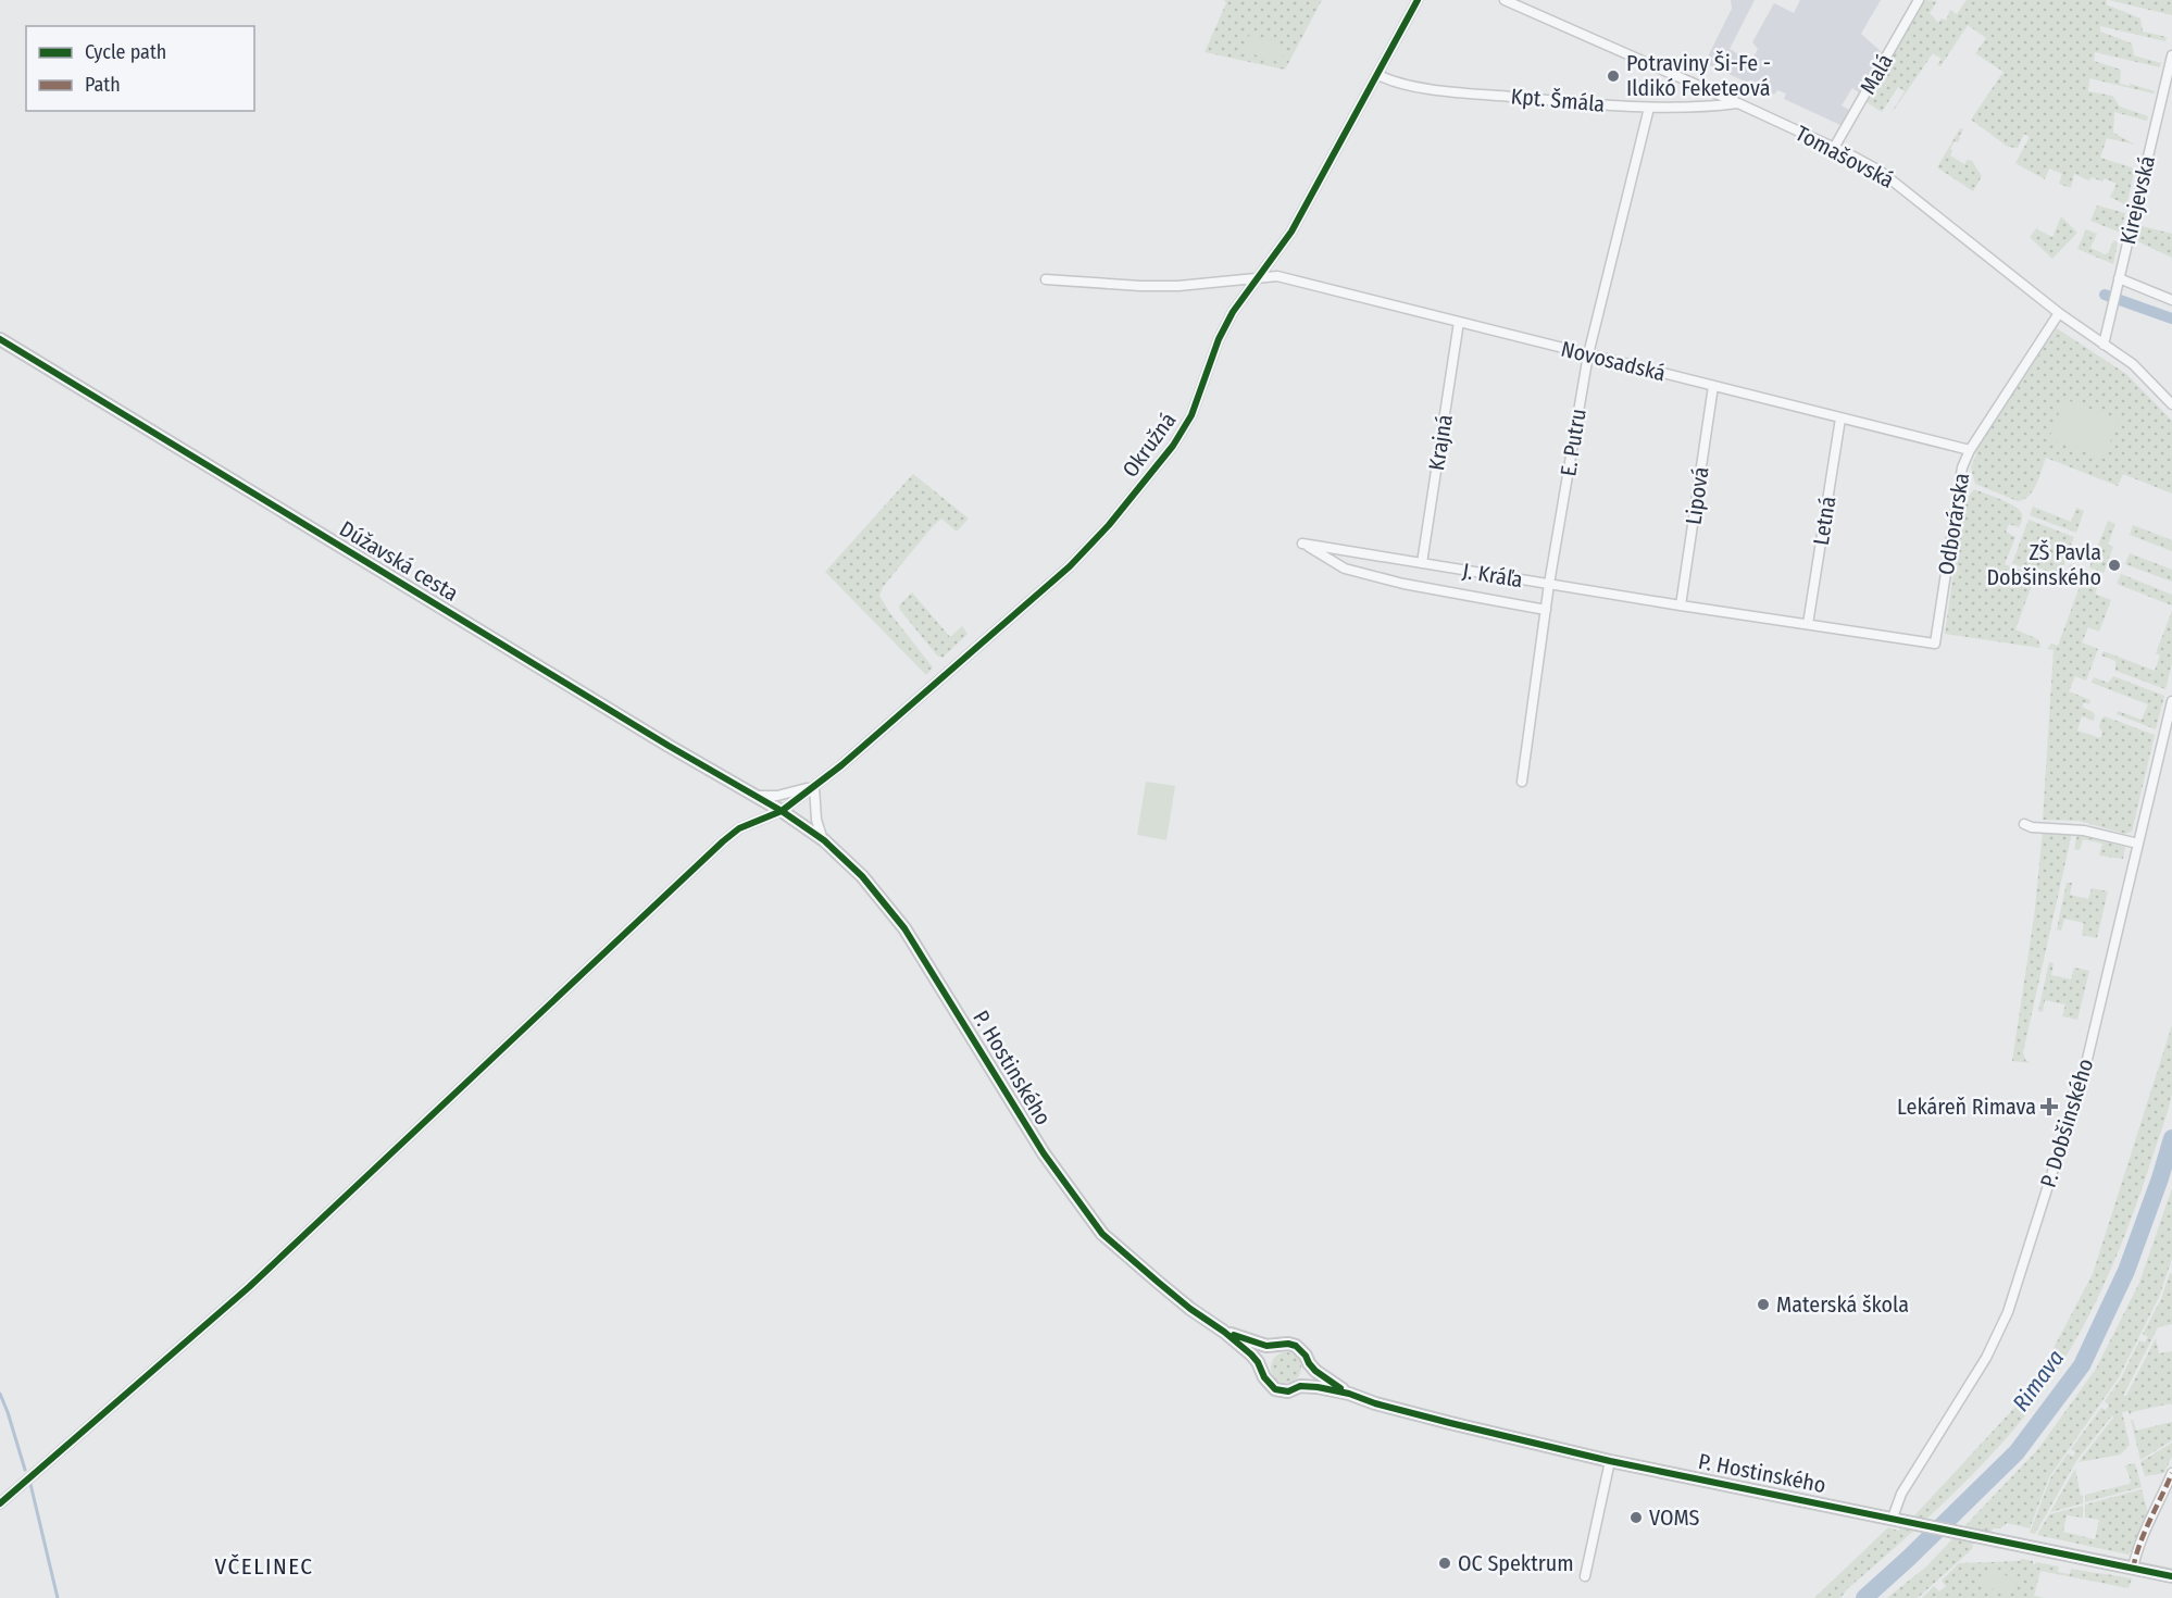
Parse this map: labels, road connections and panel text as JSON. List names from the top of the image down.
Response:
{
  "streets": {
    "street": [
      "Malá",
      "Kpt. Šmála",
      "Tomašovská",
      "Kirejevská",
      "Novosadská",
      "Krajná",
      "E. Putru",
      "Okružná",
      "Lipová",
      "Letná",
      "Odborárska",
      "Dúžavská cesta",
      "J. Kráľa",
      "P. Hostinského",
      "P. Dobšinského"
    ]
  },
  "crossings": [
    ["Malá", "Tomašovská"],
    ["Kpt. Šmála", "Tomašovská"],
    ["Kpt. Šmála", "E. Putru"],
    ["Kpt. Šmála", "Okružná"],
    ["Tomašovská", "Kirejevská"],
    ["Tomašovská", "Odborárska"],
    ["Novosadská", "Krajná"],
    ["Novosadská", "E. Putru"],
    ["Novosadská", "Okružná"],
    ["Novosadská", "Lipová"],
    ["Novosadská", "Letná"],
    ["Novosadská", "Odborárska"],
    ["Krajná", "J. Kráľa"],
    ["E. Putru", "J. Kráľa"],
    ["Okružná", "Dúžavská cesta"],
    ["Okružná", "P. Hostinského"],
    ["Lipová", "J. Kráľa"],
    ["Letná", "J. Kráľa"],
    ["Odborárska", "J. Kráľa"],
    ["Dúžavská cesta", "P. Hostinského"],
    ["P. Hostinského", "P. Dobšinského"]
  ],
  "districts": ["VČELINEC"],
  "water": ["Rimava"],
  "places": {
    "other": [
      "Potraviny Ši-Fe - Ildikó Feketeová",
      "ZŠ Pavla Dobšinského",
      "Materská škola",
      "VOMS",
      "OC Spektrum"
    ],
    "health": ["Lekáreň Rimava"]
  },
  "legend": ["Cycle path", "Path"]
}
